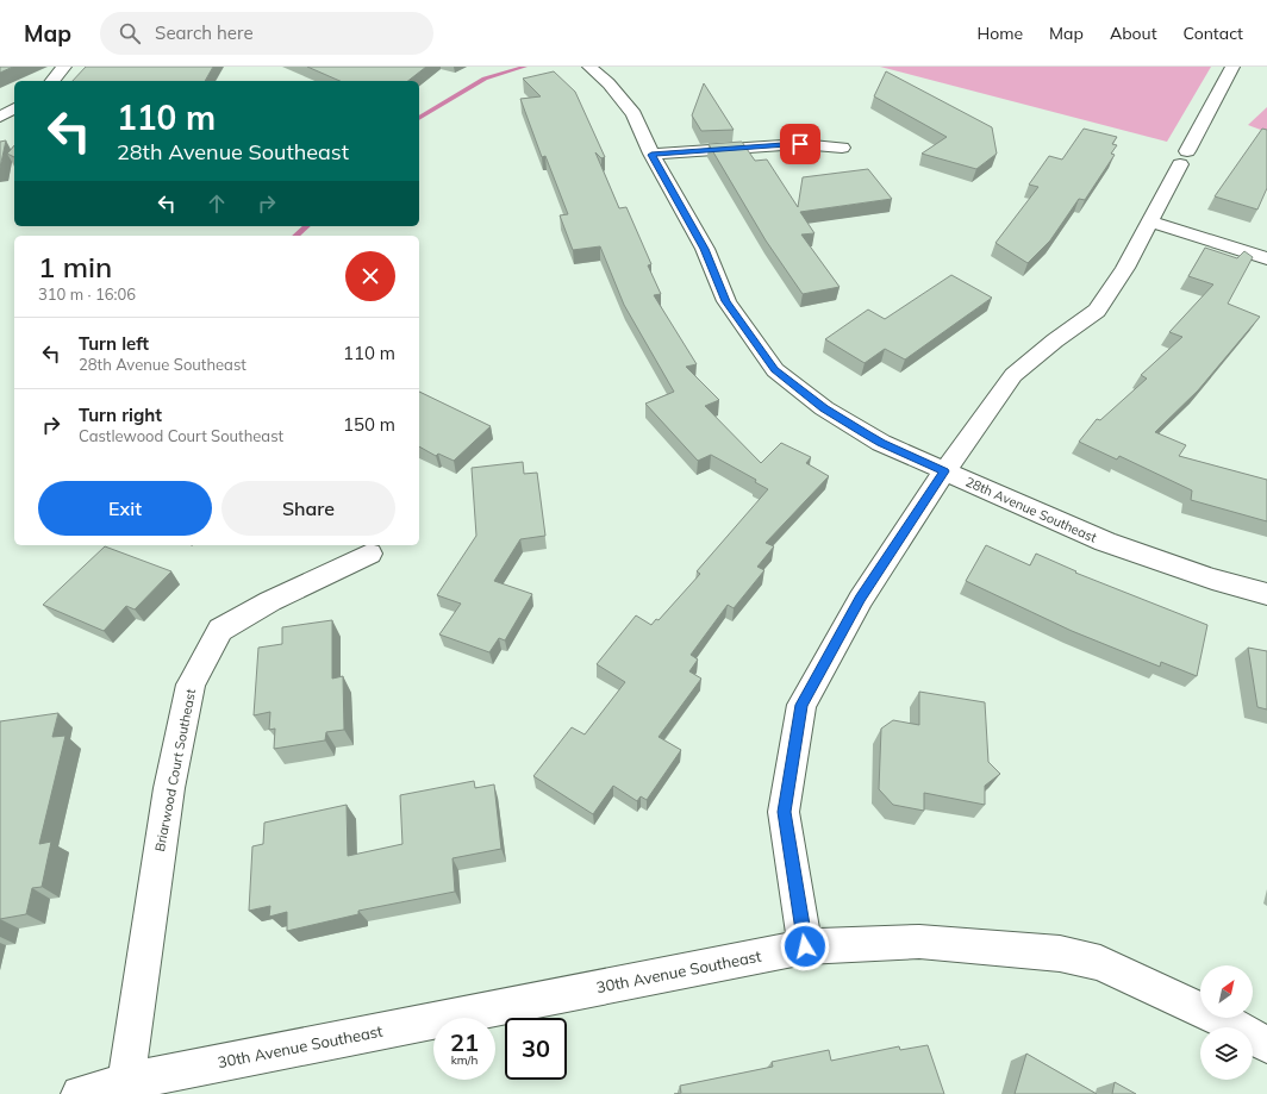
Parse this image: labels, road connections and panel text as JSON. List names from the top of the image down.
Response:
{
  "streets": {
    "street": ["28th Avenue Southeast", "Briarwood Court Southeast", "30th Avenue Southeast"]
  },
  "crossings": [
    ["Briarwood Court Southeast", "30th Avenue Southeast"]
  ],
  "north": "top right",
  "page": {
    "header": "Map",
    "search": "Search here",
    "nav": [
      "Home",
      "Map",
      "About",
      "Contact"
    ],
    "turn": ["110 m", "28th Avenue Southeast"],
    "heading": ["1 min", "310 m · 16:06"],
    "list": [
      {
        "name": "Turn left",
        "note": "28th Avenue Southeast",
        "value": "110 m"
      },
      {
        "name": "Turn right",
        "note": "Castlewood Court Southeast",
        "value": "150 m"
      }
    ],
    "buttons": ["Exit", "Share"],
    "speed": "21 km/h",
    "limit": "30"
  }
}
